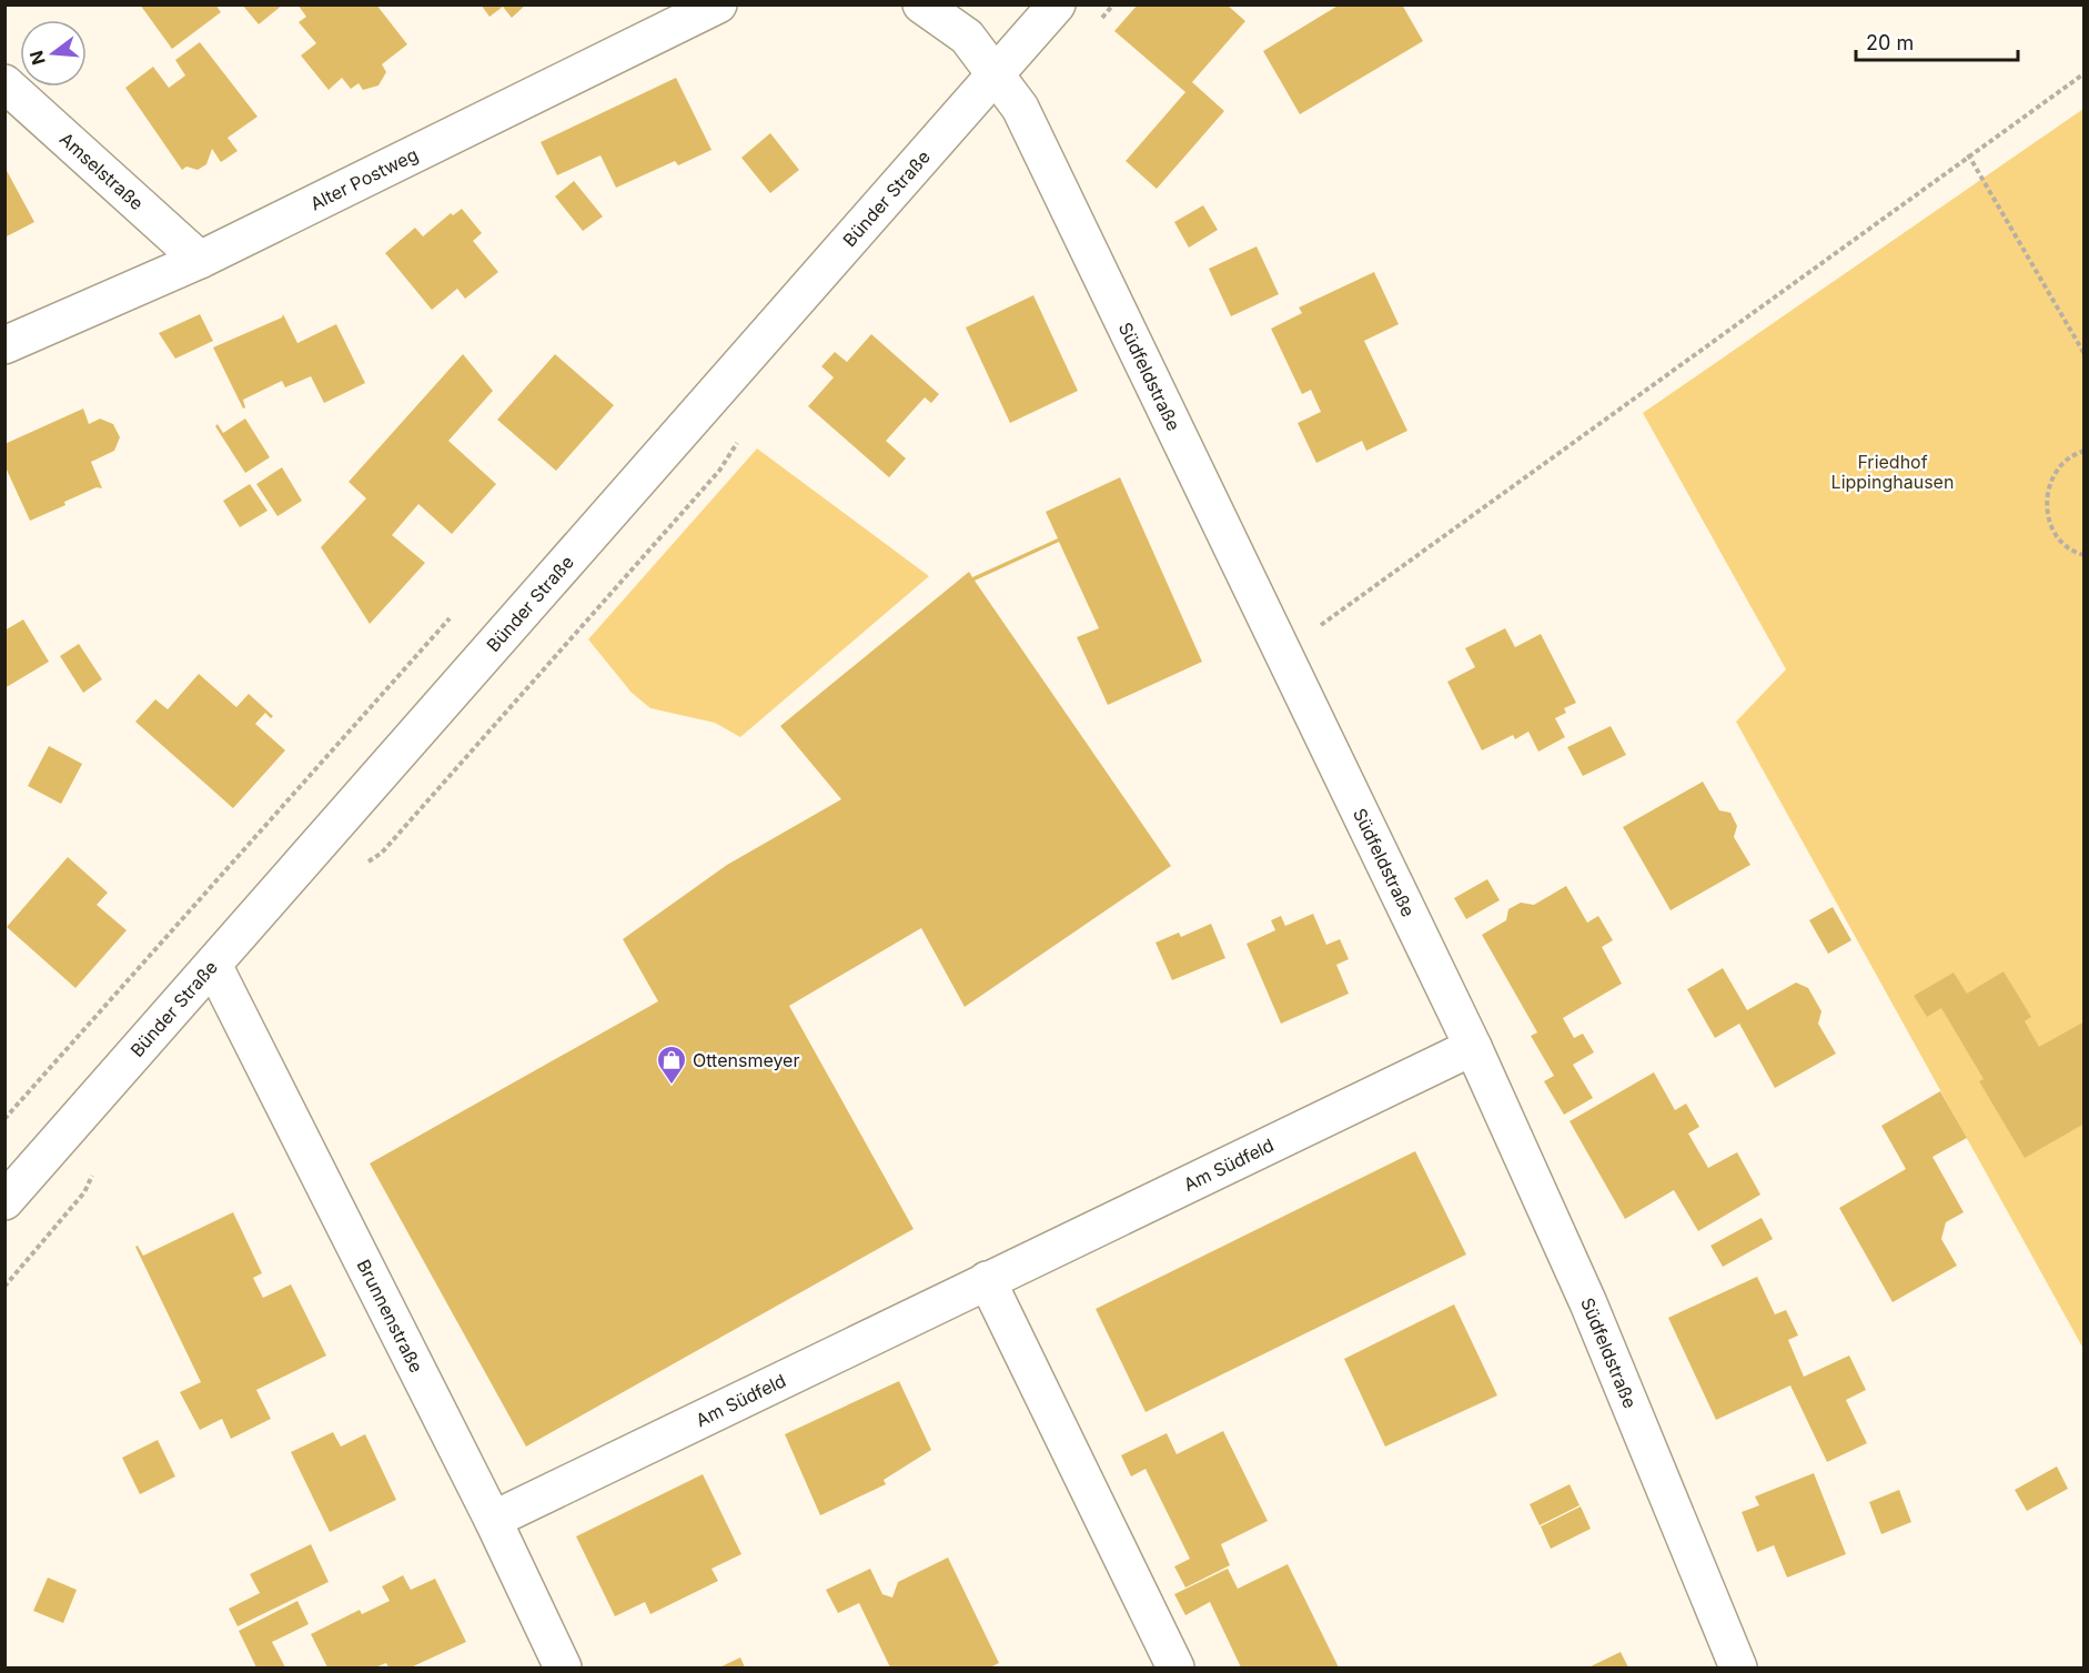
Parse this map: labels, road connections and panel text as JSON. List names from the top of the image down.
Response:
{
  "streets": {
    "street": [
      "Amselstraße",
      "Alter Postweg",
      "Bünder Straße",
      "Südfeldstraße",
      "Am Südfeld",
      "Brunnenstraße"
    ]
  },
  "crossings": [
    ["Amselstraße", "Alter Postweg"],
    ["Bünder Straße", "Südfeldstraße"],
    ["Bünder Straße", "Brunnenstraße"],
    ["Südfeldstraße", "Am Südfeld"],
    ["Am Südfeld", "Brunnenstraße"]
  ],
  "parks": ["Friedhof Lippinghausen"],
  "places": {
    "shop": ["Ottensmeyer"]
  },
  "scale_bar": "20 m",
  "north": "left"
}
